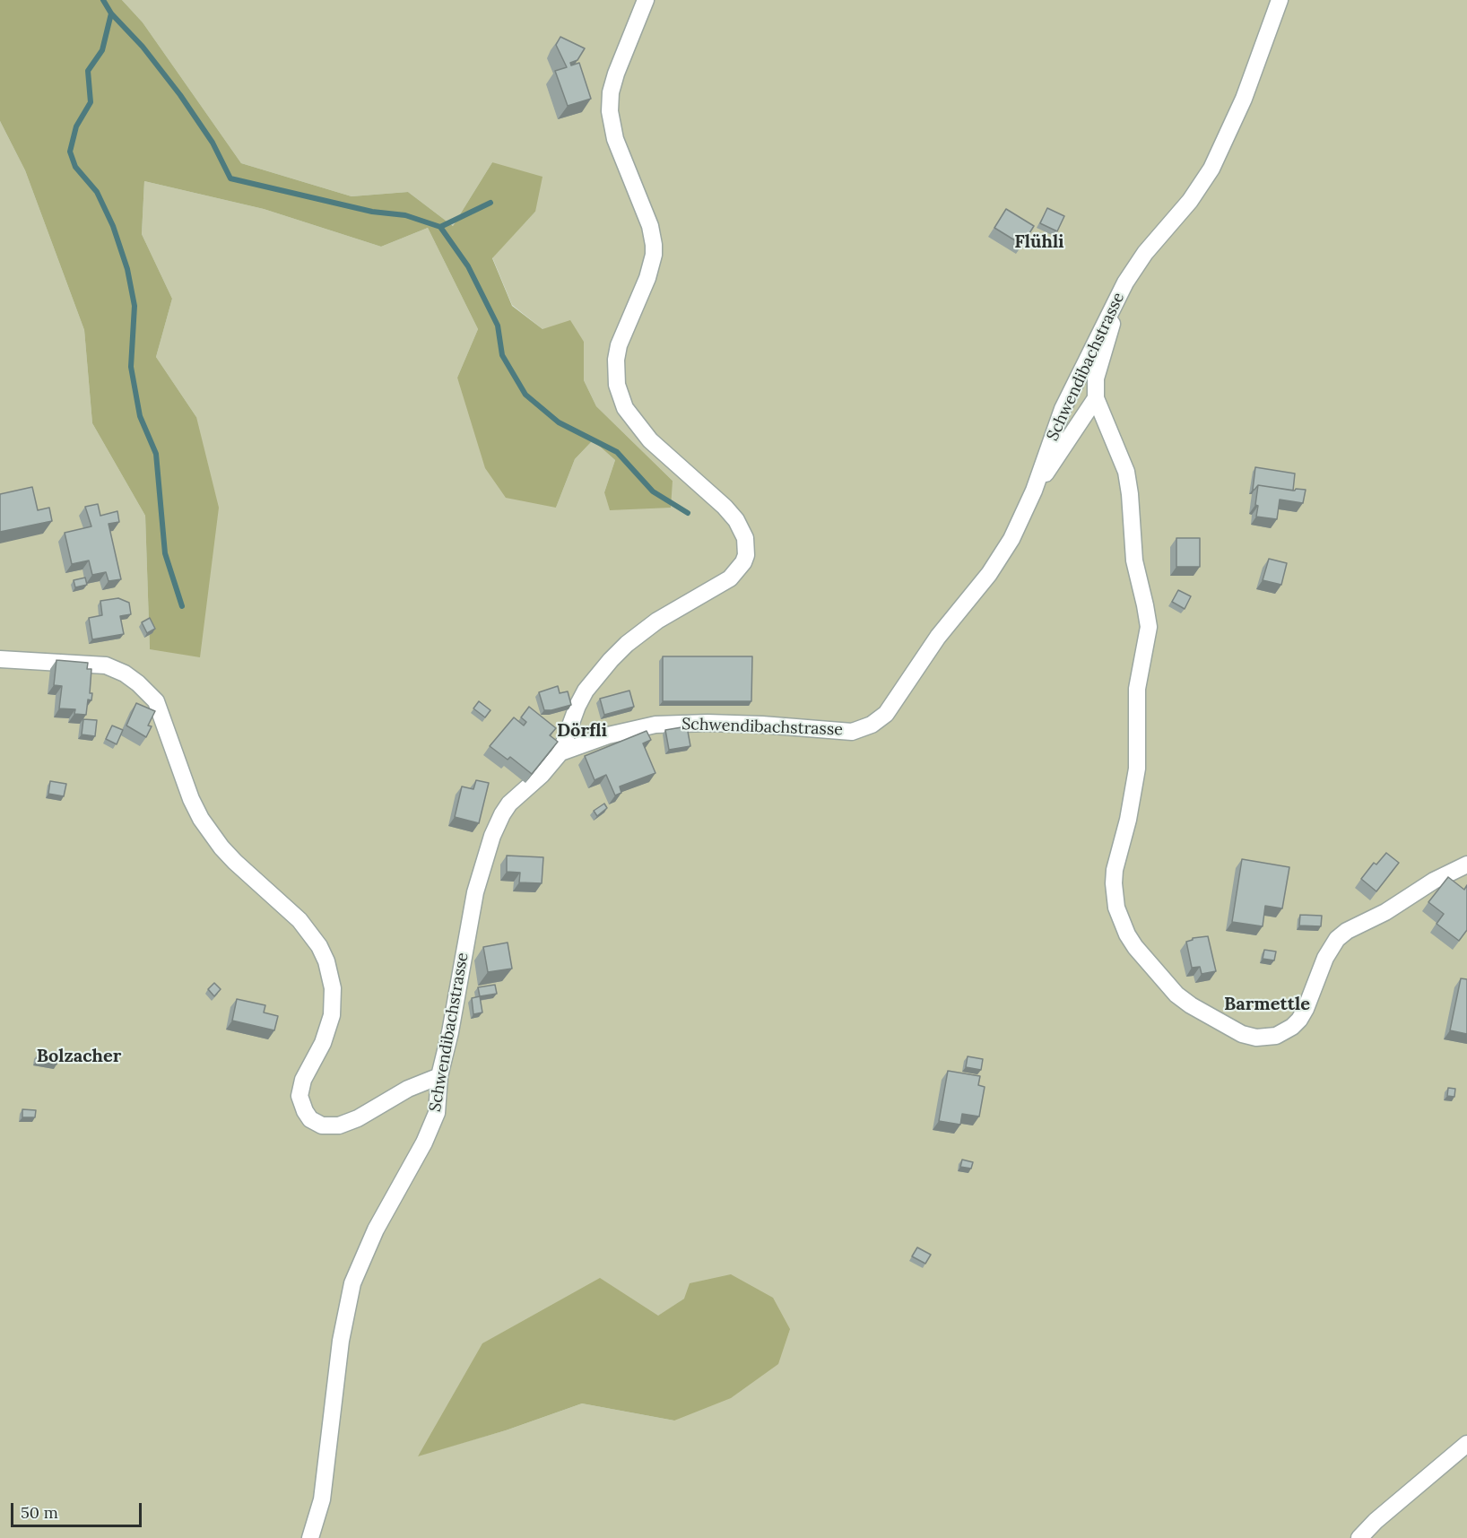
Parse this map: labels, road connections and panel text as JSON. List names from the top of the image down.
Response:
{
  "streets": {
    "street": ["Schwendibachstrasse"]
  },
  "districts": [
    "Flühli",
    "Dörfli",
    "Barmettle",
    "Bolzacher"
  ],
  "scale_bar": "50 m"
}
